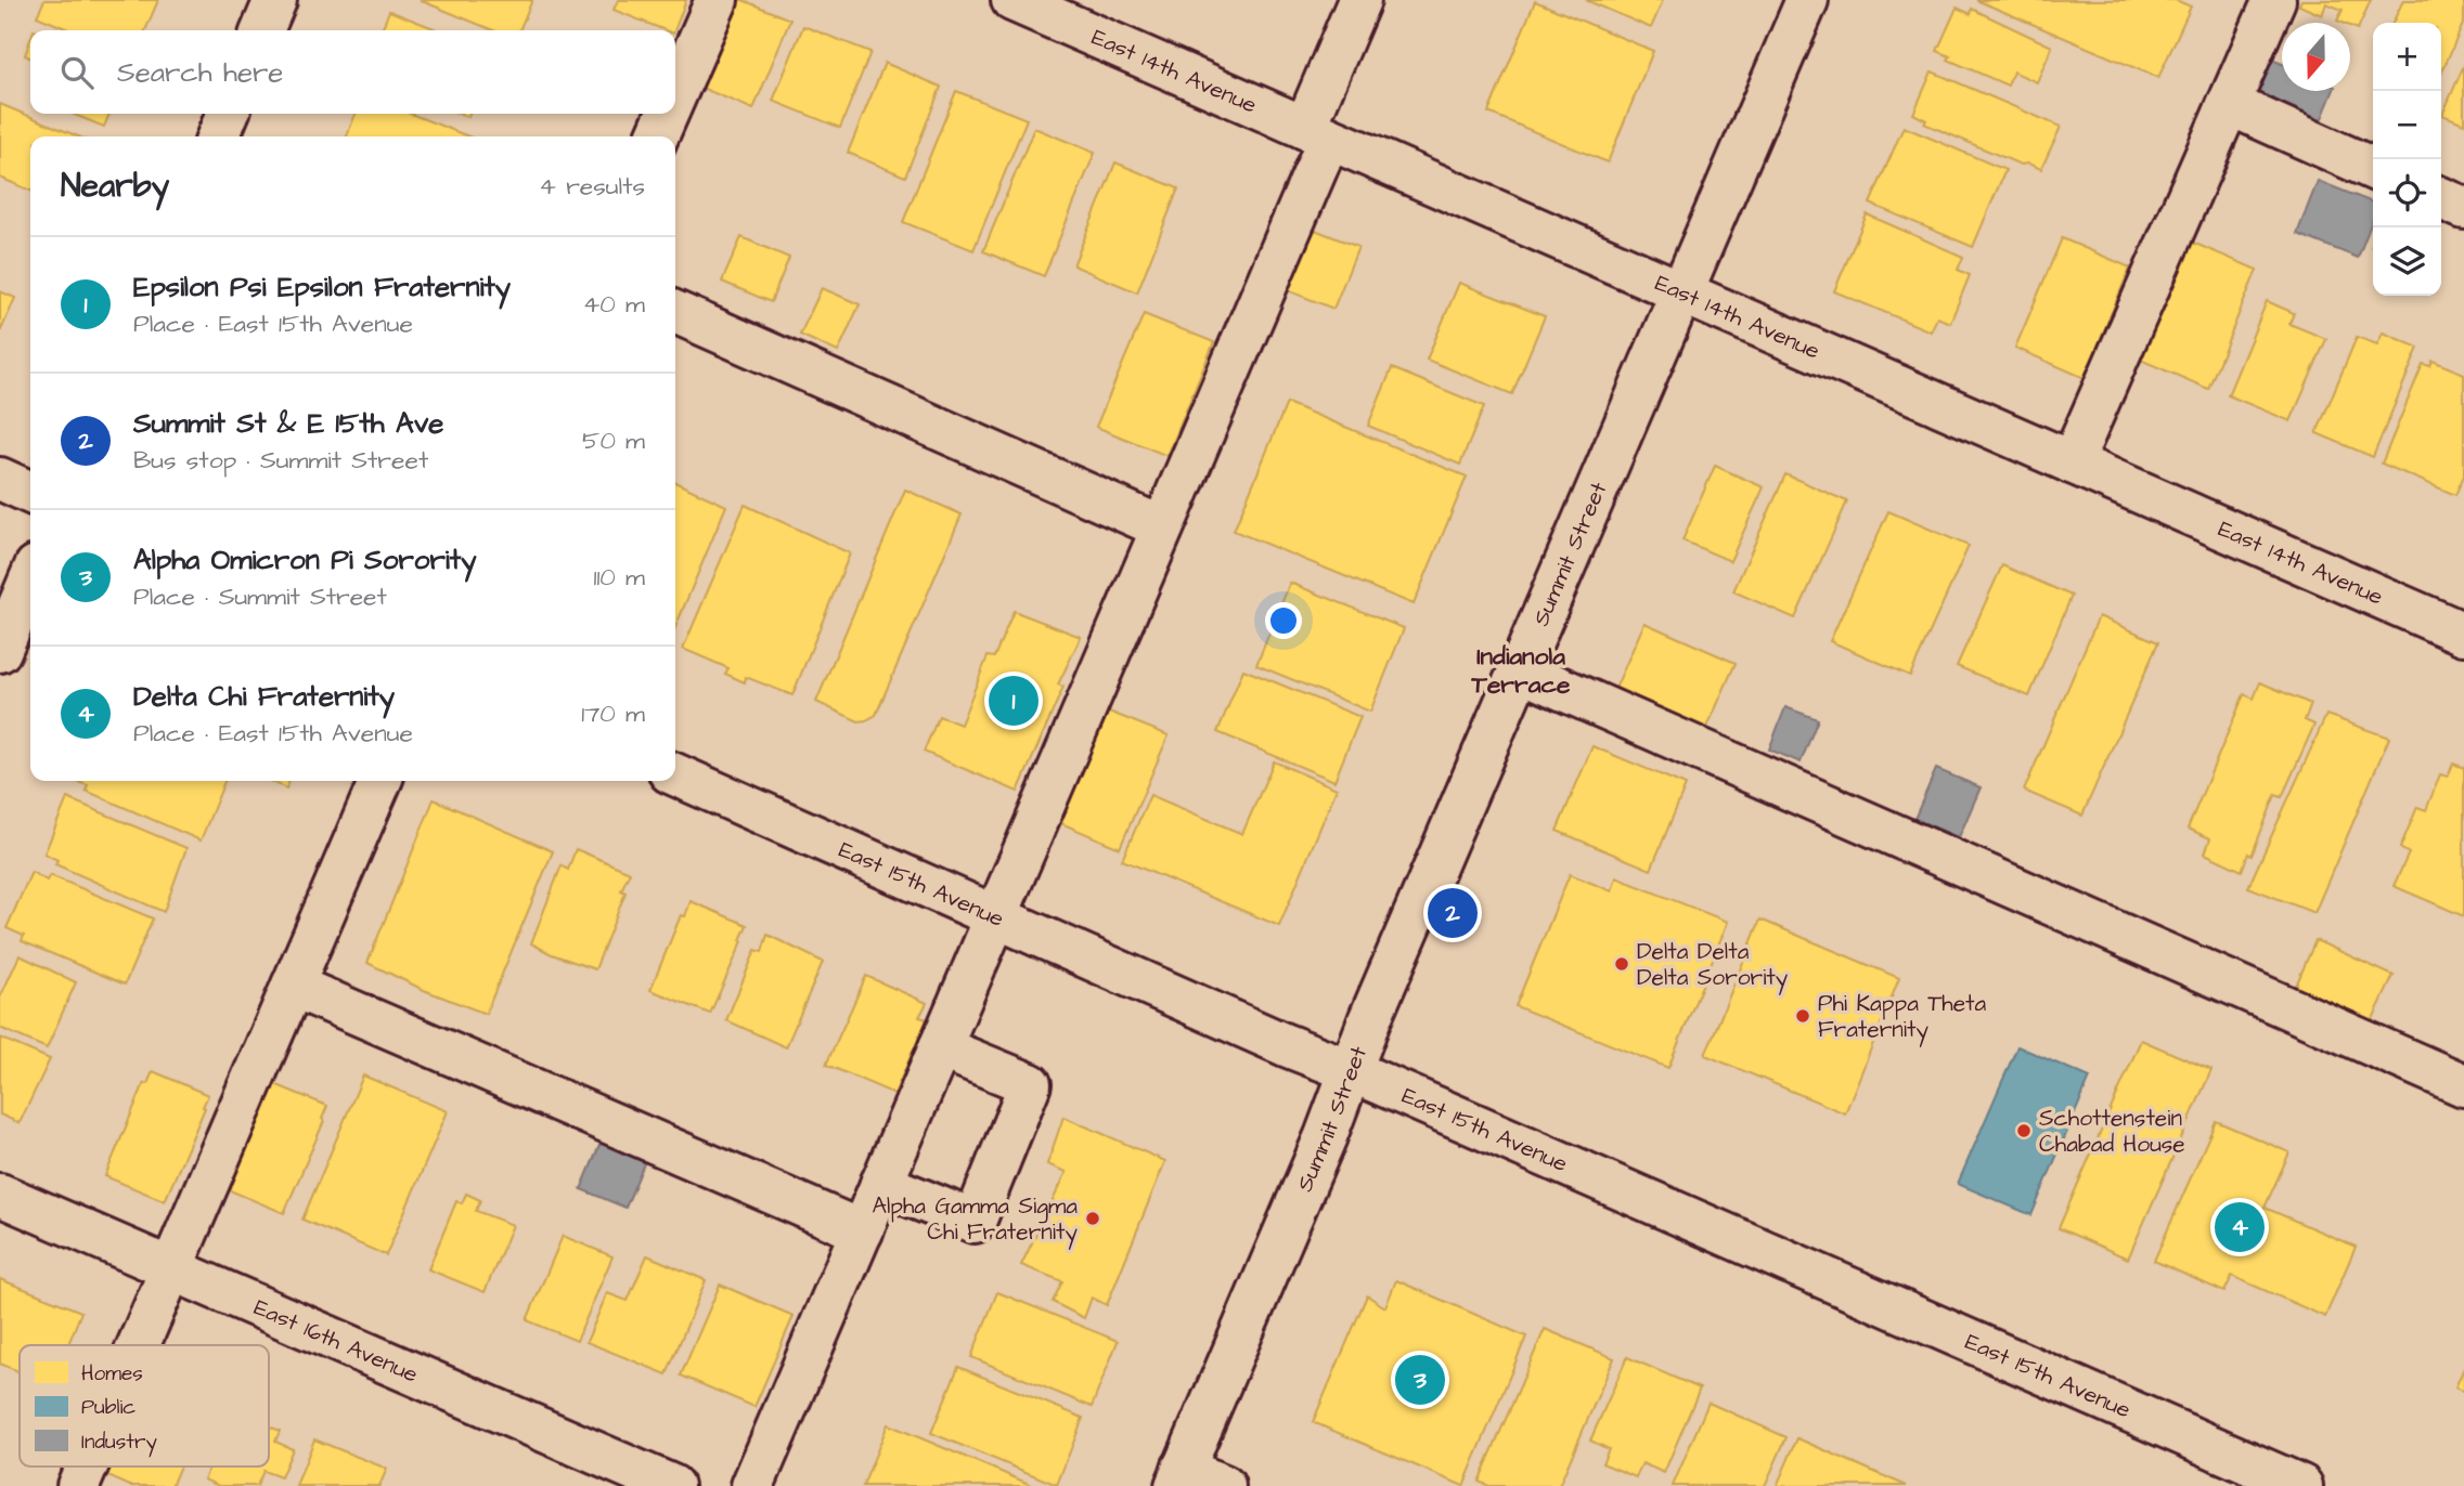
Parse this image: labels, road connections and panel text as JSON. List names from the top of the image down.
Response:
{
  "streets": {
    "street": [
      "East 14th Avenue",
      "Summit Street",
      "East 15th Avenue",
      "East 16th Avenue"
    ]
  },
  "crossings": [
    ["East 14th Avenue", "Summit Street"],
    ["Summit Street", "East 15th Avenue"]
  ],
  "districts": ["Indianola Terrace"],
  "places": [
    "Delta Delta Delta Sorority",
    "Phi Kappa Theta Fraternity",
    "Schottenstein Chabad House",
    "Alpha Gamma Sigma Chi Fraternity"
  ],
  "legend": ["Homes", "Public", "Industry"],
  "north": "bottom",
  "page": {
    "map_buttons": ["+", "−"],
    "search": "Search here",
    "heading": ["Nearby", "4 results"],
    "list": [
      {
        "mark": "1",
        "name": "Epsilon Psi Epsilon Fraternity",
        "note": "Place · East 15th Avenue",
        "value": "40 m"
      },
      {
        "mark": "2",
        "name": "Summit St & E 15th Ave",
        "note": "Bus stop · Summit Street",
        "value": "50 m"
      },
      {
        "mark": "3",
        "name": "Alpha Omicron Pi Sorority",
        "note": "Place · Summit Street",
        "value": "110 m"
      },
      {
        "mark": "4",
        "name": "Delta Chi Fraternity",
        "note": "Place · East 15th Avenue",
        "value": "170 m"
      }
    ],
    "pins": [
      "1",
      "2",
      "4",
      "3"
    ]
  }
}
